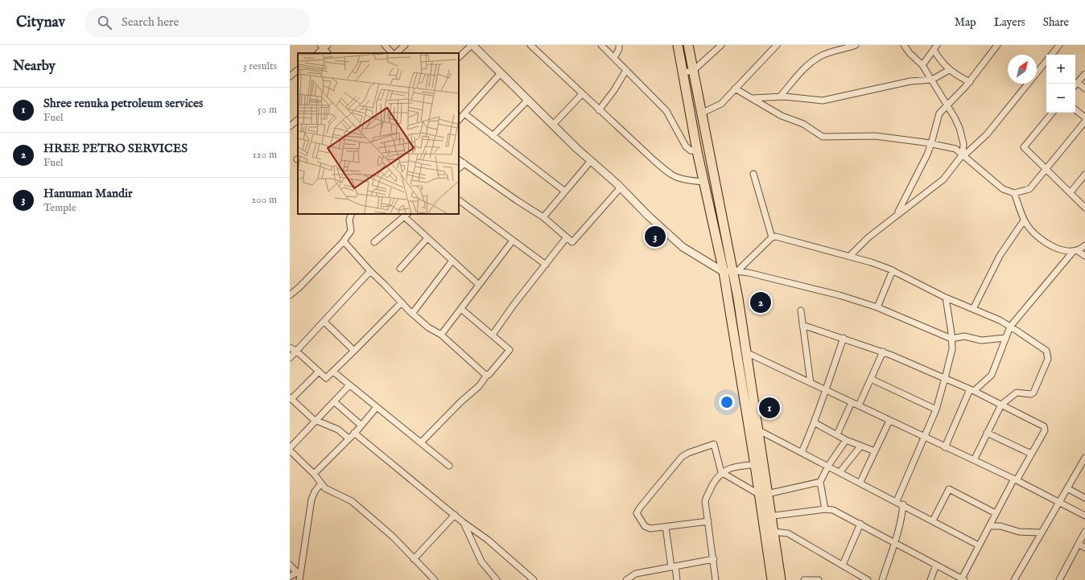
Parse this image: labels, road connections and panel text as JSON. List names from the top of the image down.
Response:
{
  "north": "top right",
  "page": {
    "header": "Citynav",
    "search": "Search here",
    "nav": ["Map", "Layers", "Share"],
    "heading": ["Nearby", "3 results"],
    "map_buttons": ["+", "−"],
    "list": [
      {
        "mark": "1",
        "name": "Shree renuka petroleum services",
        "note": "Fuel",
        "value": "50 m"
      },
      {
        "mark": "2",
        "name": "HREE PETRO SERVICES",
        "note": "Fuel",
        "value": "120 m"
      },
      {
        "mark": "3",
        "name": "Hanuman Mandir",
        "note": "Temple",
        "value": "200 m"
      }
    ],
    "pins": ["3", "2", "1"]
  }
}
